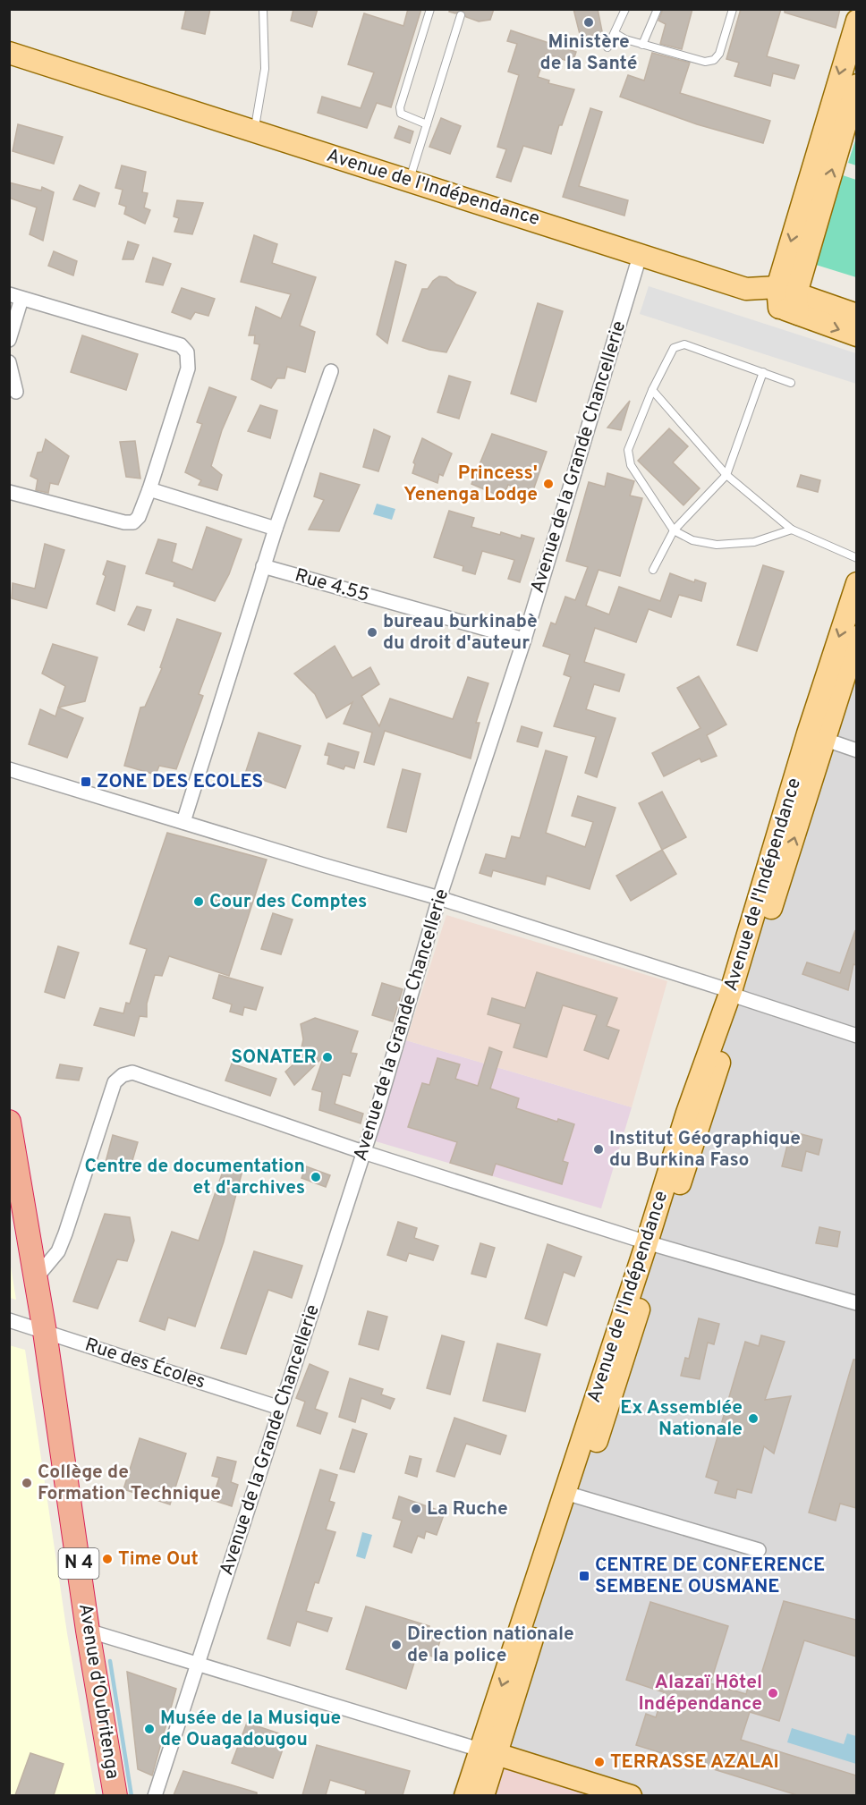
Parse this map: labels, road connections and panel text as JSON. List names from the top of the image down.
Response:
{
  "streets": {
    "highway": ["N 4", "Avenue d'Oubritenga"],
    "main road": ["Avenue de l'Indépendance"],
    "street": ["Avenue de la Grande Chancellerie", "Rue 4.55", "Rue des Écoles"]
  },
  "crossings": [
    ["Avenue de l'Indépendance", "Avenue de la Grande Chancellerie"],
    ["Avenue de la Grande Chancellerie", "Rue 4.55"],
    ["Avenue de la Grande Chancellerie", "Rue des Écoles"],
    ["Rue des Écoles", "N 4"],
    ["Rue des Écoles", "Avenue d'Oubritenga"],
    ["N 4", "Avenue d'Oubritenga"]
  ],
  "places": {
    "other": [
      "Ministère de la Santé",
      "Princess' Yenenga Lodge",
      "bureau burkinabè du droit d'auteur",
      "Cour des Comptes",
      "SONATER",
      "Institut Géographique du Burkina Faso",
      "Centre de documentation et d'archives",
      "Ex Assemblée Nationale",
      "Collège de Formation Technique",
      "La Ruche",
      "Time Out",
      "Direction nationale de la police",
      "Alazaï Hôtel Indépendance",
      "Musée de la Musique de Ouagadougou",
      "TERRASSE AZALAI"
    ],
    "transit": ["ZONE DES ECOLES", "CENTRE DE CONFERENCE SEMBENE OUSMANE"]
  }
}
